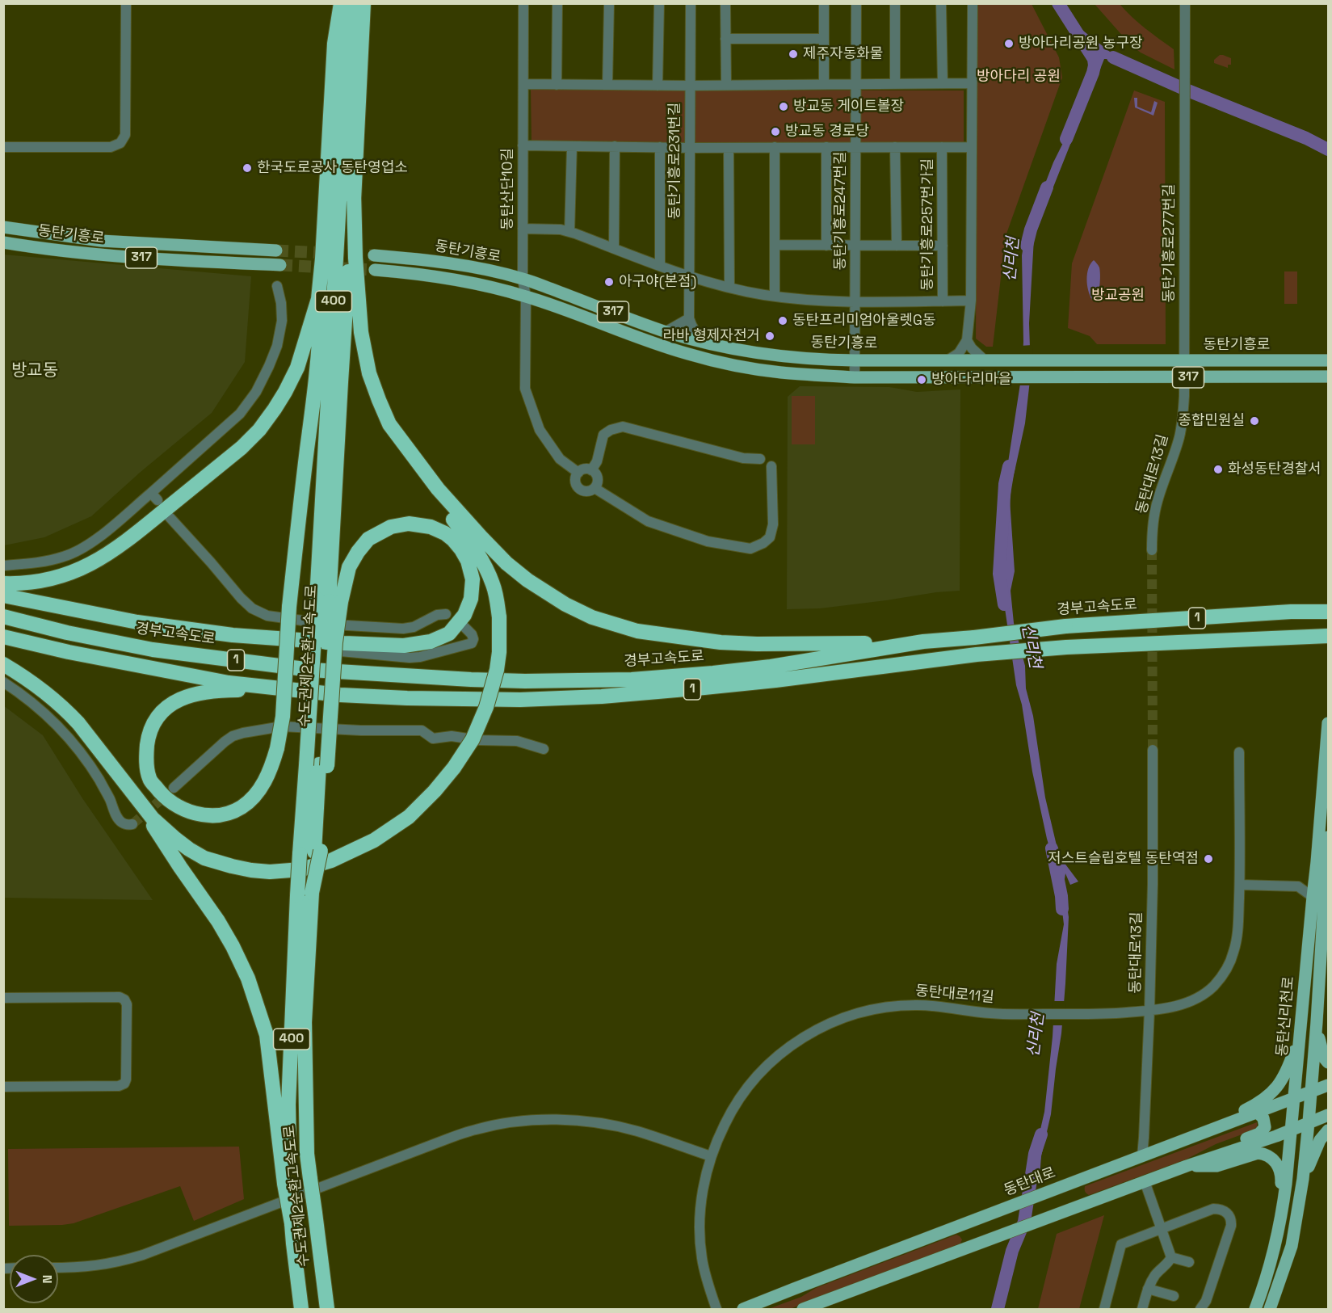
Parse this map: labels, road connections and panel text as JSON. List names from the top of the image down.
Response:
{
  "streets": {
    "highway": [
      "400",
      "경부고속도로",
      "1",
      "수도권제2순환고속도로"
    ],
    "main road": [
      "동탄기흥로",
      "317",
      "동탄신리천로",
      "동탄대로"
    ],
    "street": [
      "동탄기흥로231번길",
      "동탄산단10길",
      "동탄기흥로247번길",
      "동탄기흥로257번가길",
      "동탄기흥로277번길",
      "동탄대로13길",
      "동탄대로11길"
    ]
  },
  "crossings": [
    ["동탄기흥로231번길", "동탄기흥로257번가길"],
    ["동탄산단10길", "동탄기흥로257번가길"],
    ["동탄산단10길", "동탄기흥로"],
    ["동탄기흥로247번길", "동탄기흥로257번가길"],
    ["동탄기흥로247번길", "동탄기흥로"],
    ["동탄기흥로", "동탄기흥로277번길"],
    ["동탄기흥로", "동탄대로13길"],
    ["동탄기흥로277번길", "동탄대로13길"],
    ["동탄대로13길", "동탄대로11길"],
    ["동탄대로13길", "동탄대로"],
    ["동탄신리천로", "동탄대로"]
  ],
  "districts": ["방교동"],
  "water": ["신리천"],
  "parks": ["방아다리 공원", "방교공원"],
  "places": [
    "방아다리공원 농구장",
    "제주자동화물",
    "방교동 게이트볼장",
    "방교동 경로당",
    "한국도로공사 동탄영업소",
    "아구야(본점)",
    "동탄프리미엄아울렛G동",
    "라바 형제자전거",
    "방아다리마을",
    "종합민원실",
    "화성동탄경찰서",
    "저스트슬립호텔 동탄역점"
  ],
  "north": "right"
}
